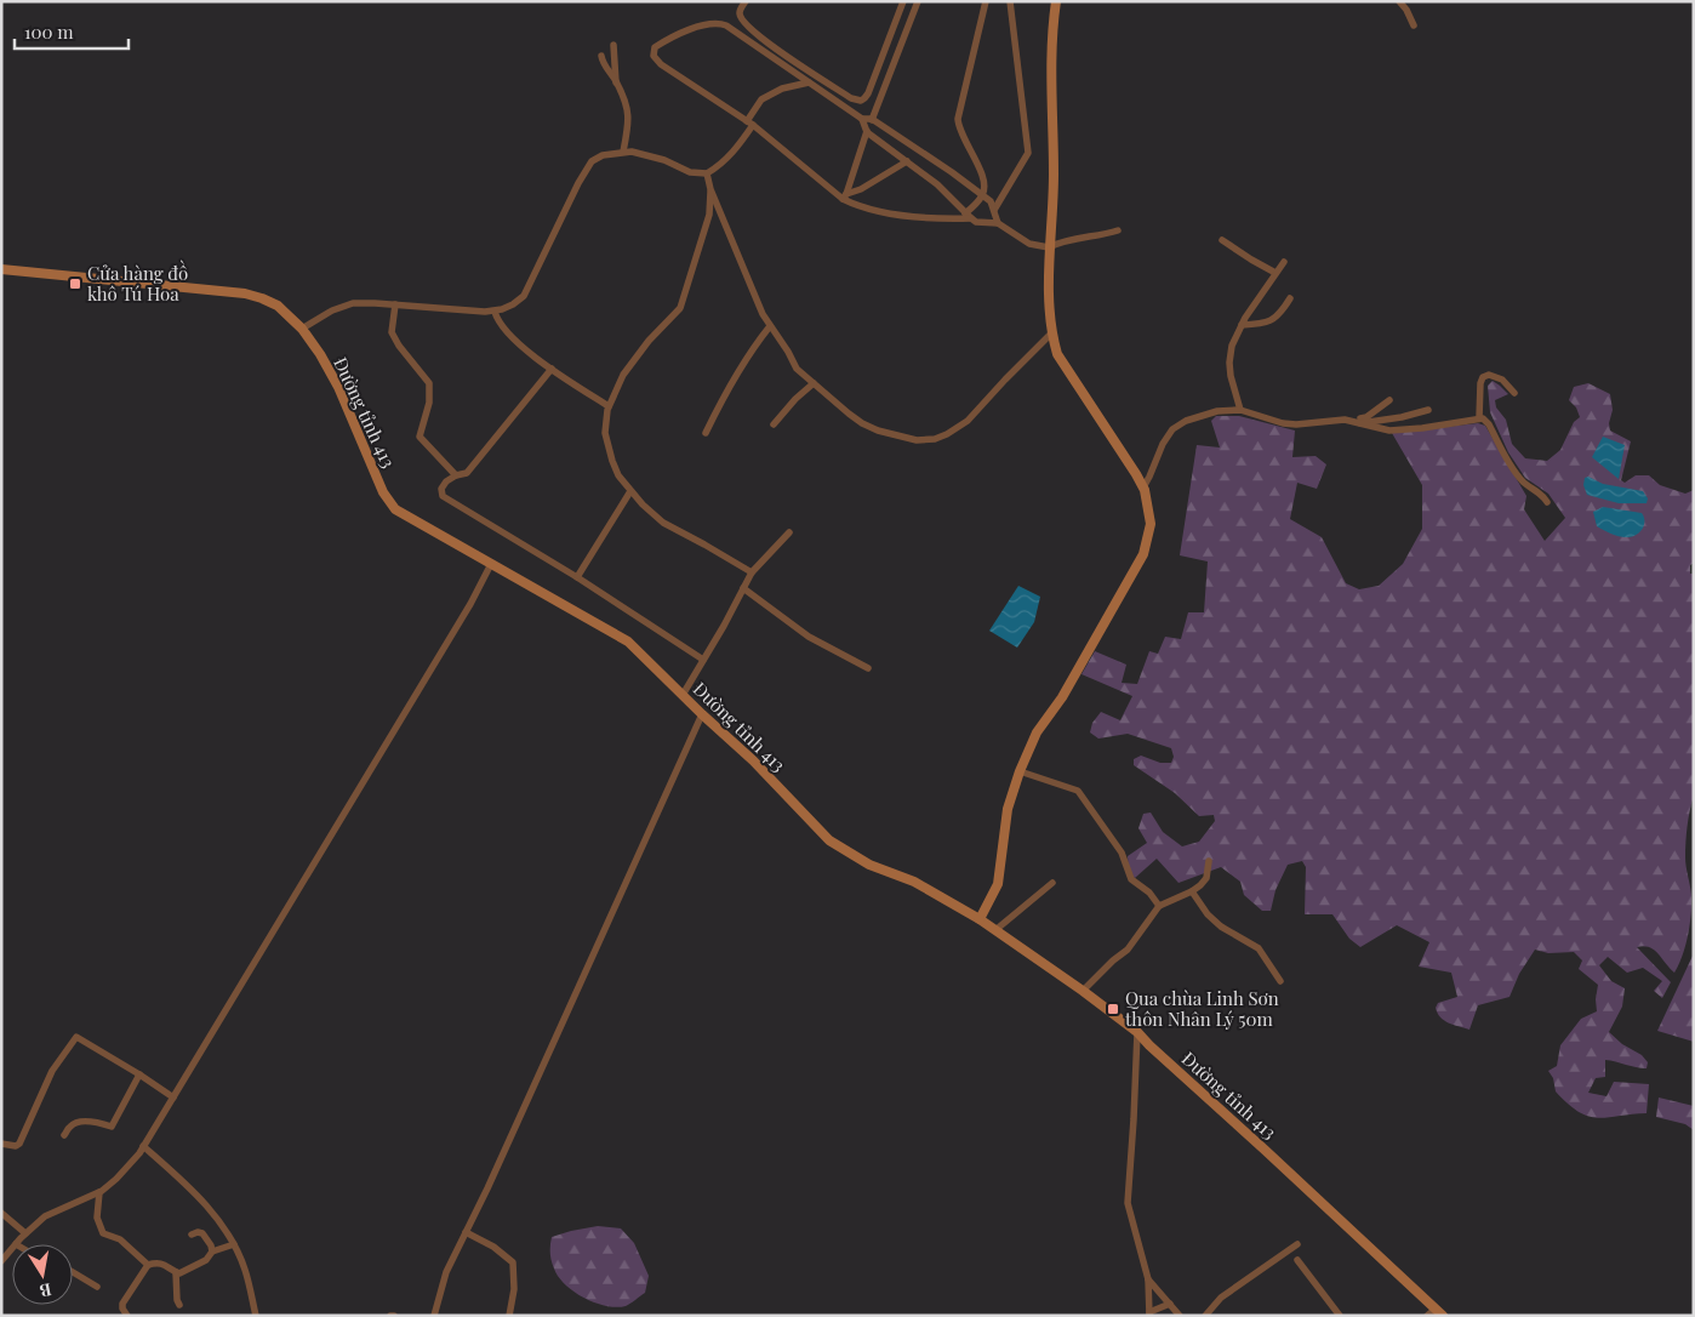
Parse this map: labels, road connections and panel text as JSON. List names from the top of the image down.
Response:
{
  "streets": {
    "main road": ["Đường tỉnh 413"]
  },
  "places": {
    "transit": ["Cửa hàng đồ khô Tú Hoa", "Qua chùa Linh Sơn thôn Nhân Lý 50m"]
  },
  "scale_bar": "100 m",
  "north": "bottom"
}
